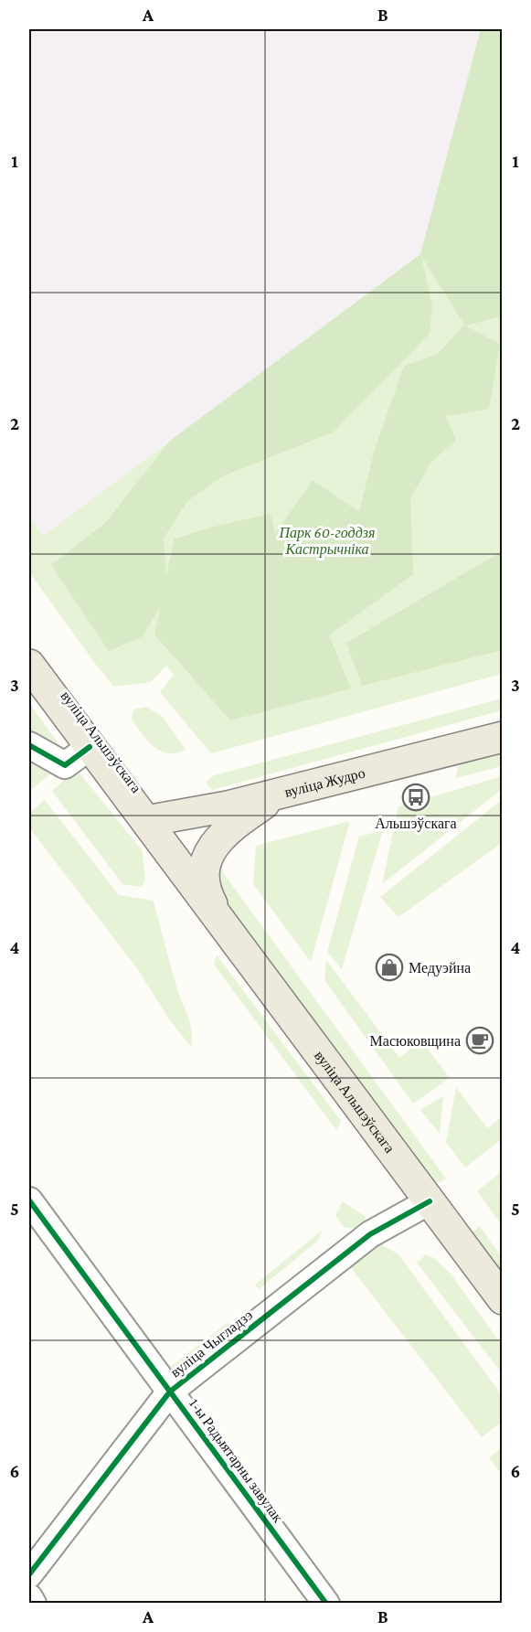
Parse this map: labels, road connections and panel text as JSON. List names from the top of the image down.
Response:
{
  "streets": {
    "main road": ["вуліца Альшэўскага", "вуліца Жудро"],
    "street": ["вуліца Чыгладзэ", "1-ы Радыятарны завулак"]
  },
  "crossings": [
    ["вуліца Альшэўскага", "вуліца Жудро"],
    ["вуліца Альшэўскага", "вуліца Чыгладзэ"],
    ["вуліца Чыгладзэ", "1-ы Радыятарны завулак"]
  ],
  "parks": ["Парк 60-годдзя Кастрычніка"],
  "places": {
    "bus stop": ["Альшэўскага"],
    "shop": ["Медуэйна"],
    "cafe": ["Масюковщина"]
  },
  "grid": {
    "columns": ["A", "B"],
    "rows": [
      "1",
      "2",
      "3",
      "4",
      "5",
      "6"
    ]
  }
}
